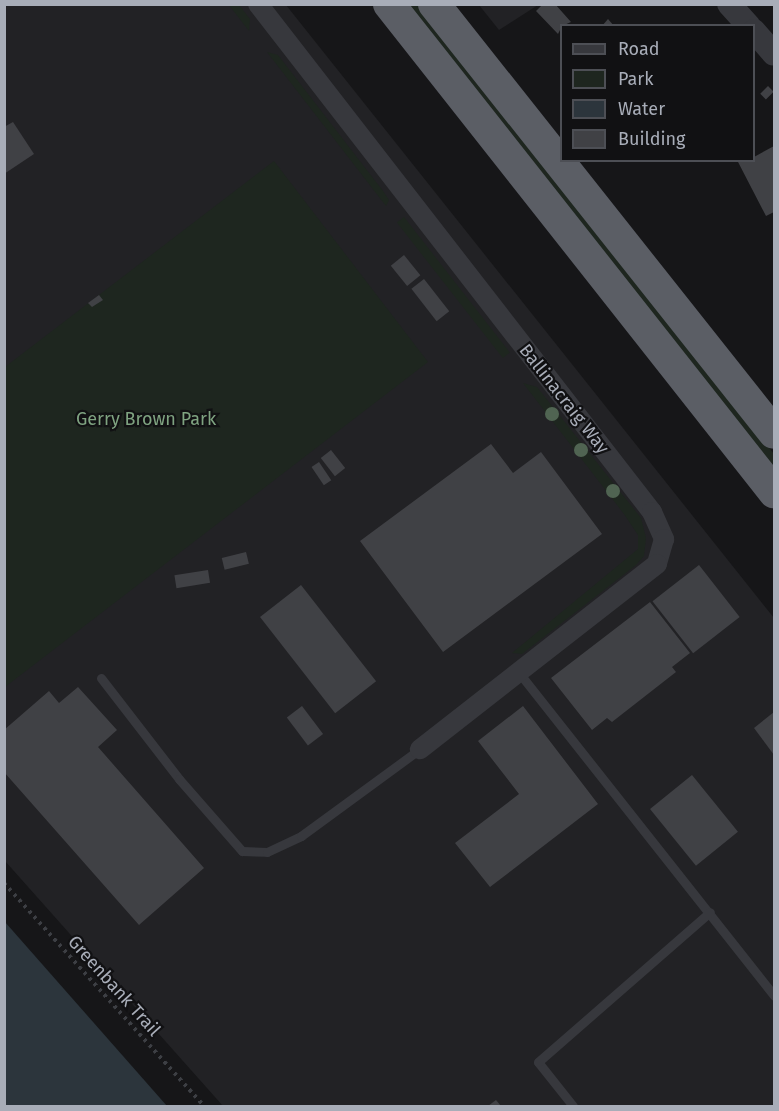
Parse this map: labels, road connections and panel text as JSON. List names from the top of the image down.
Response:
{
  "streets": {
    "street": ["Ballinacraig Way"],
    "path": ["Greenbank Trail"]
  },
  "parks": ["Gerry Brown Park"],
  "legend": [
    "Road",
    "Park",
    "Water",
    "Building"
  ]
}
